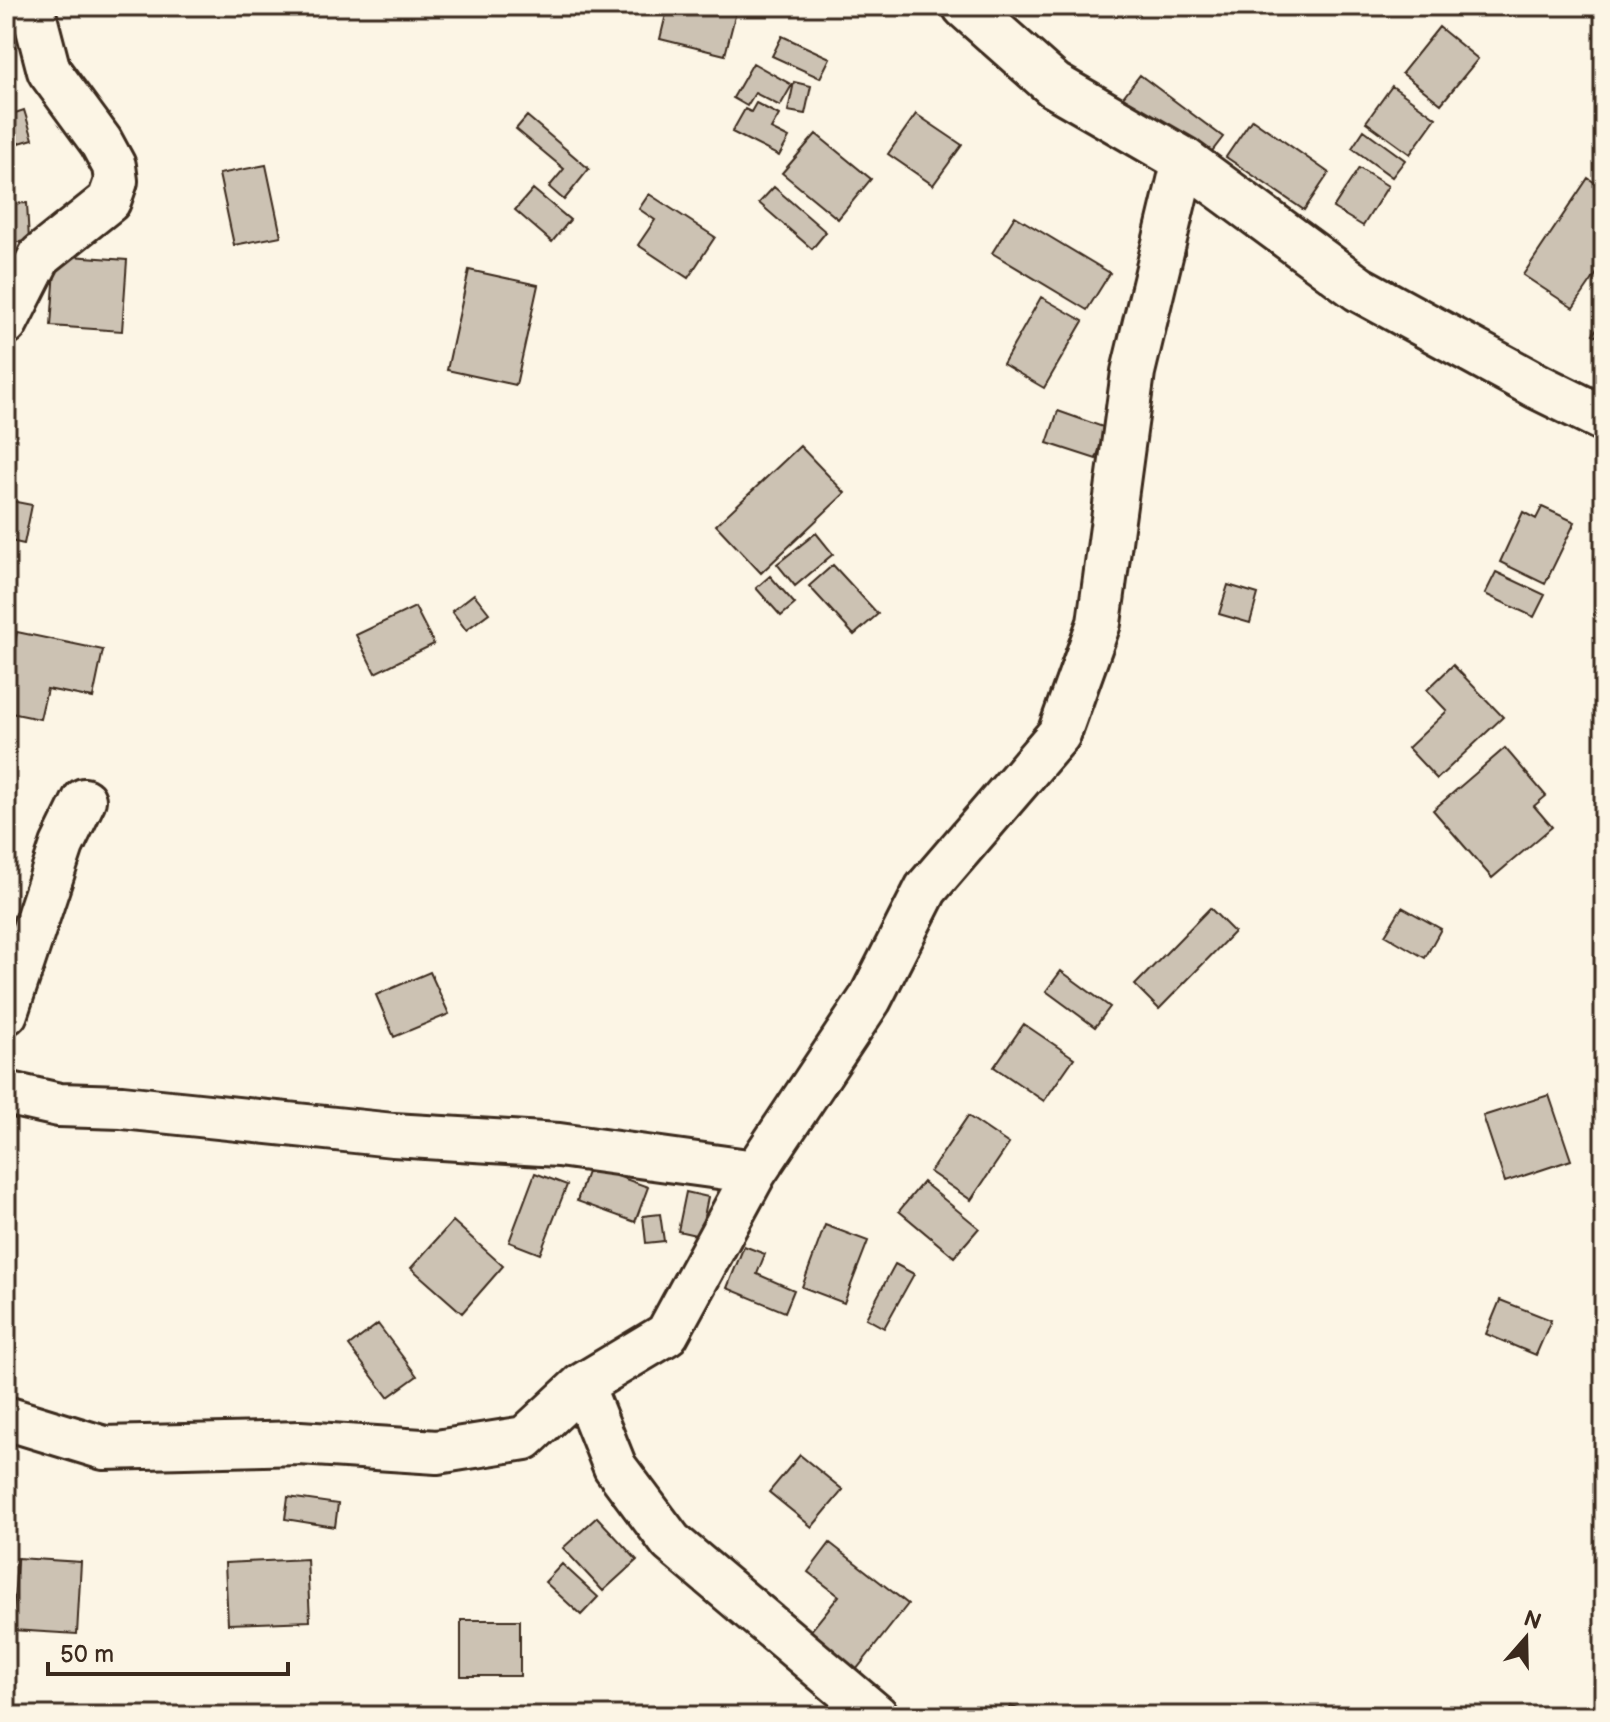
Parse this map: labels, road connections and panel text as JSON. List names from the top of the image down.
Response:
{
  "scale_bar": "50 m",
  "north": "top"
}
